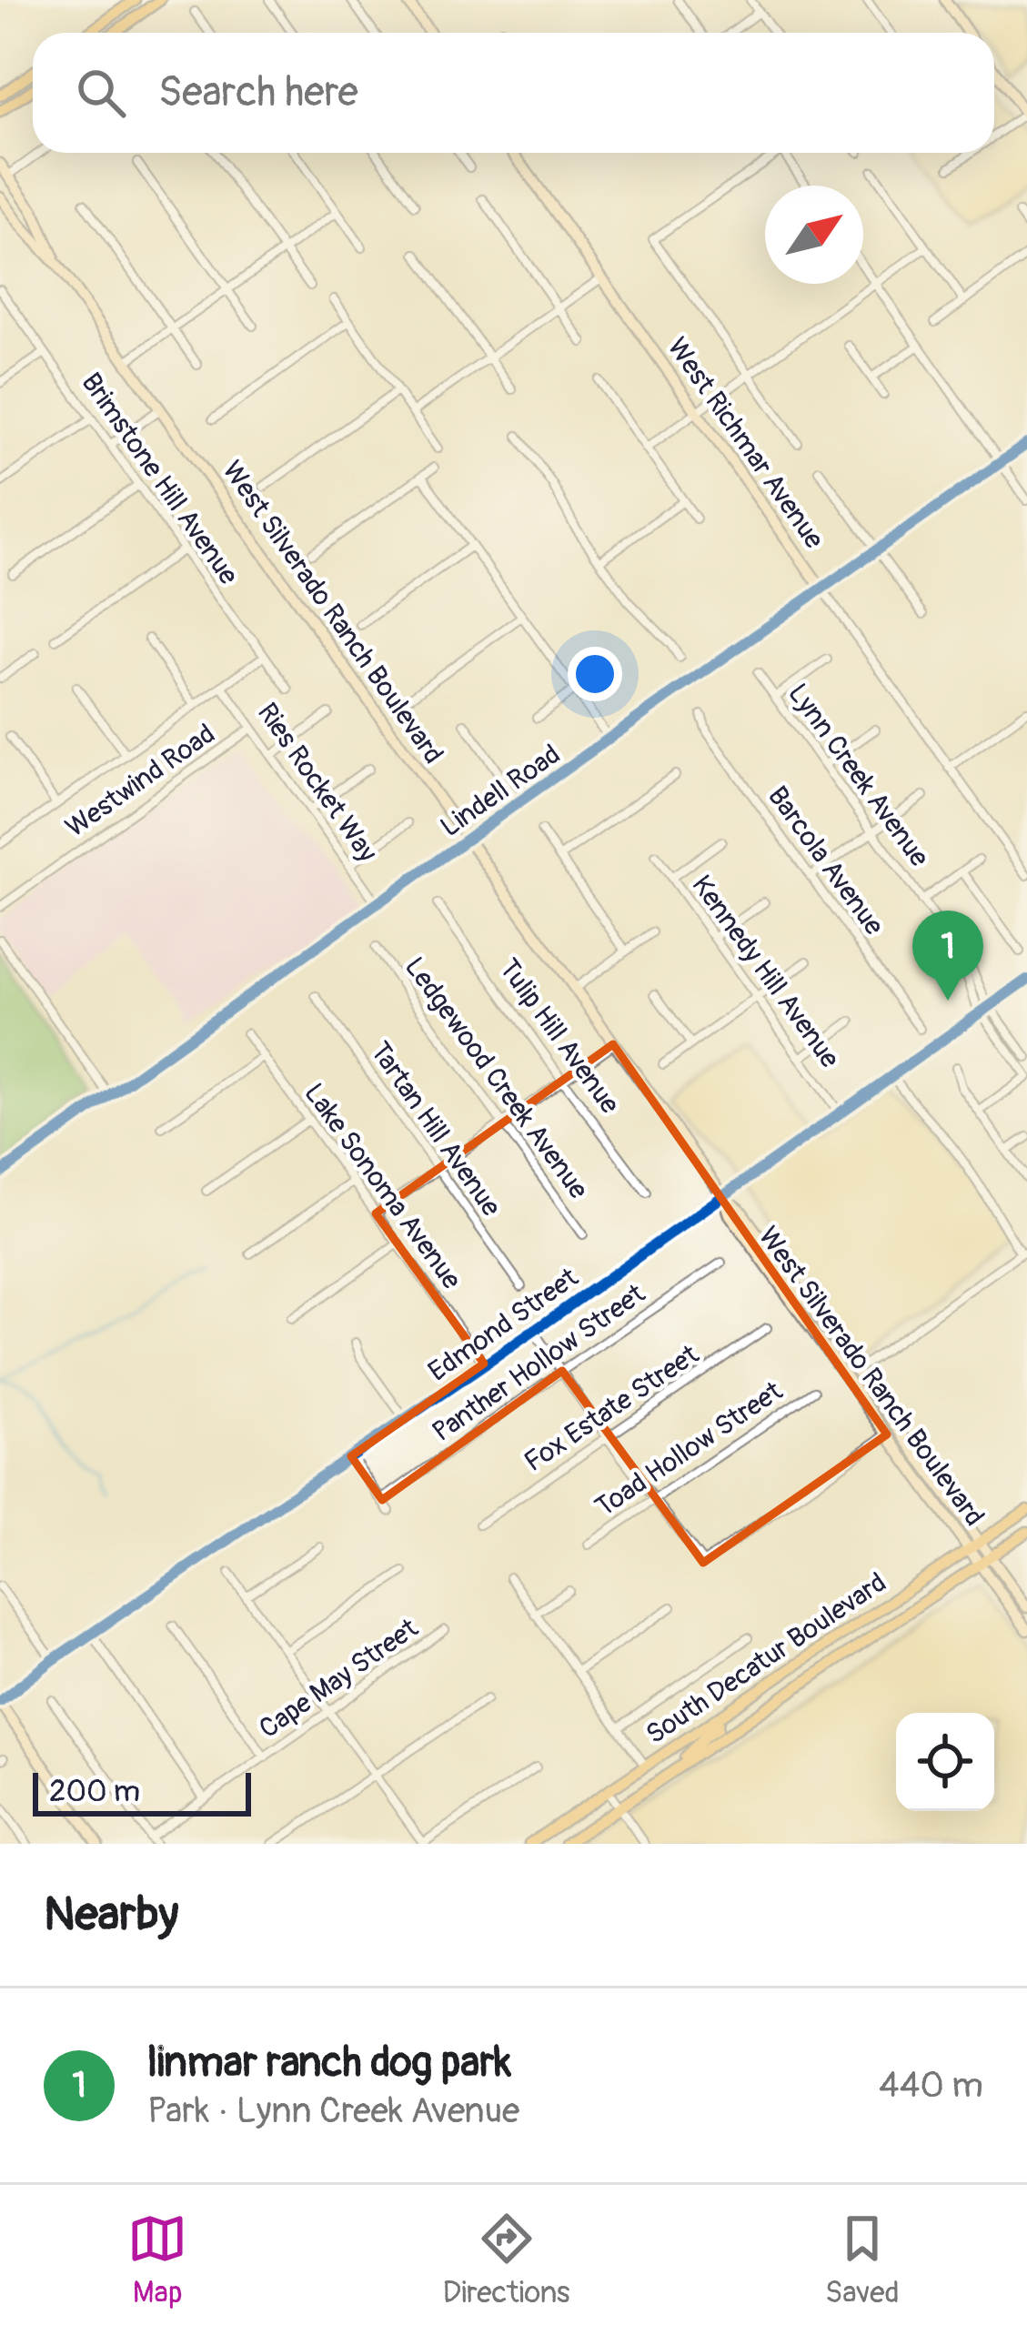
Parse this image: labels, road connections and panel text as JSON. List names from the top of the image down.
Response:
{
  "streets": {
    "main road": ["South Decatur Boulevard"],
    "street": [
      "West Richmar Avenue",
      "Brimstone Hill Avenue",
      "West Silverado Ranch Boulevard",
      "Lynn Creek Avenue",
      "Westwind Road",
      "Ries Rocket Way",
      "Lindell Road",
      "Barcola Avenue",
      "Kennedy Hill Avenue",
      "Tulip Hill Avenue",
      "Ledgewood Creek Avenue",
      "Tartan Hill Avenue",
      "Lake Sonoma Avenue",
      "Edmond Street",
      "Panther Hollow Street",
      "Fox Estate Street",
      "Toad Hollow Street",
      "Cape May Street"
    ]
  },
  "crossings": [
    ["West Richmar Avenue", "Lindell Road"],
    ["West Silverado Ranch Boulevard", "Lindell Road"],
    ["West Silverado Ranch Boulevard", "Edmond Street"],
    ["West Silverado Ranch Boulevard", "South Decatur Boulevard"],
    ["Lynn Creek Avenue", "Edmond Street"],
    ["Westwind Road", "Ries Rocket Way"],
    ["Ries Rocket Way", "Lindell Road"],
    ["Kennedy Hill Avenue", "Edmond Street"],
    ["Lake Sonoma Avenue", "Edmond Street"]
  ],
  "scale_bar": "200 m",
  "north": "top right",
  "page": {
    "search": "Search here",
    "pins": "1",
    "scale": "200 m",
    "heading": "Nearby",
    "list": [
      {
        "mark": "1",
        "name": "linmar ranch dog park",
        "note": "Park · Lynn Creek Avenue",
        "value": "440 m"
      }
    ],
    "nav": ["Map", "Directions", "Saved"]
  }
}
